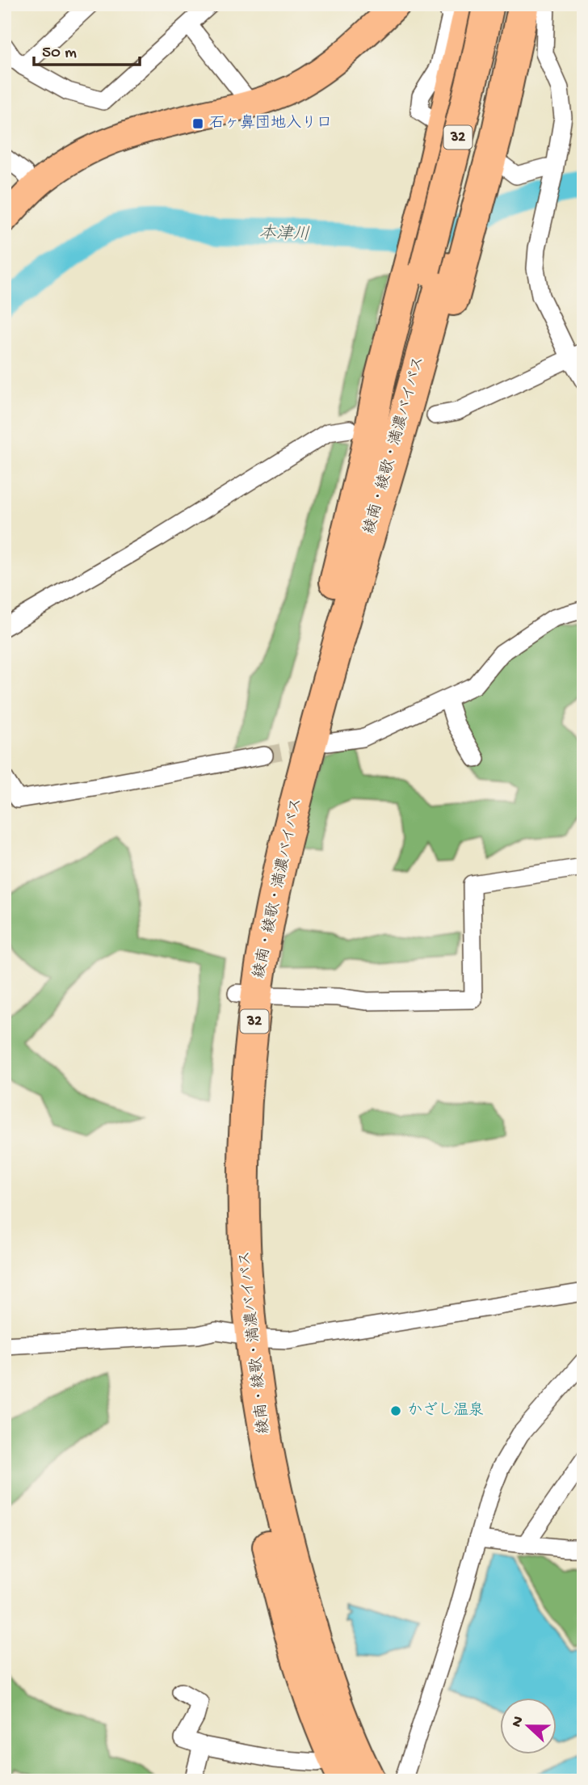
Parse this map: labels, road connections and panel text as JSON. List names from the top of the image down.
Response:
{
  "streets": {
    "highway": ["32", "綾南・綾歌・満濃バイパス"]
  },
  "water": ["本津川"],
  "places": {
    "transit": ["石ヶ鼻団地入り口"],
    "other": ["かざし温泉"]
  },
  "scale_bar": "50 m",
  "north": "left"
}
